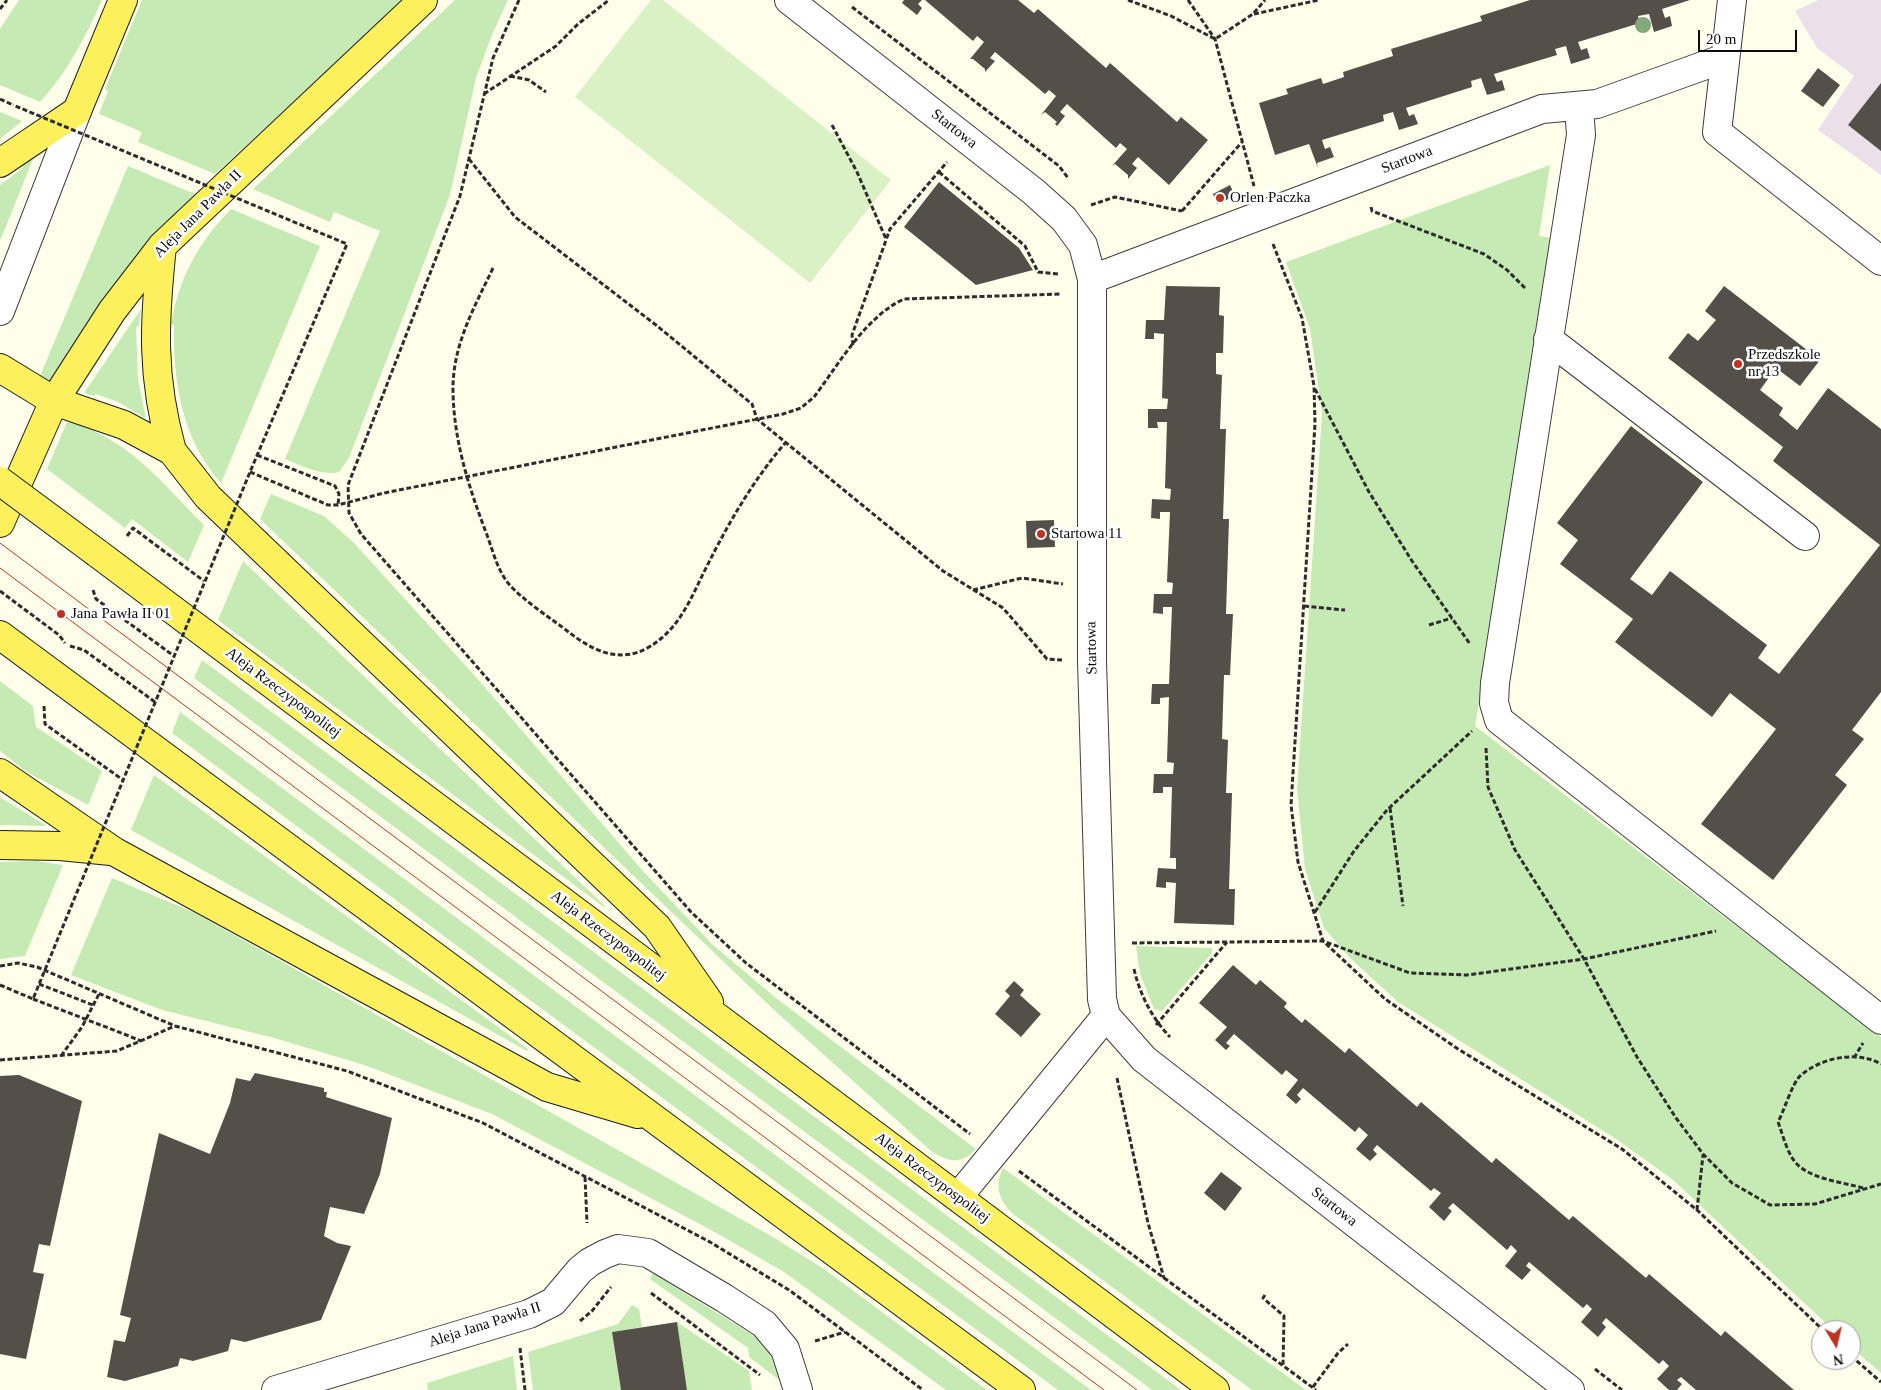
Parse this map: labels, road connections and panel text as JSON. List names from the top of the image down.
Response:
{
  "streets": {
    "main road": ["Aleja Jana Pawła II", "Aleja Rzeczypospolitej"],
    "street": ["Startowa"]
  },
  "places": [
    "Orlen Paczka",
    "Przedszkole nr 13",
    "Startowa 11",
    "Jana Pawła II 01"
  ],
  "scale_bar": "20 m",
  "north": "bottom"
}
